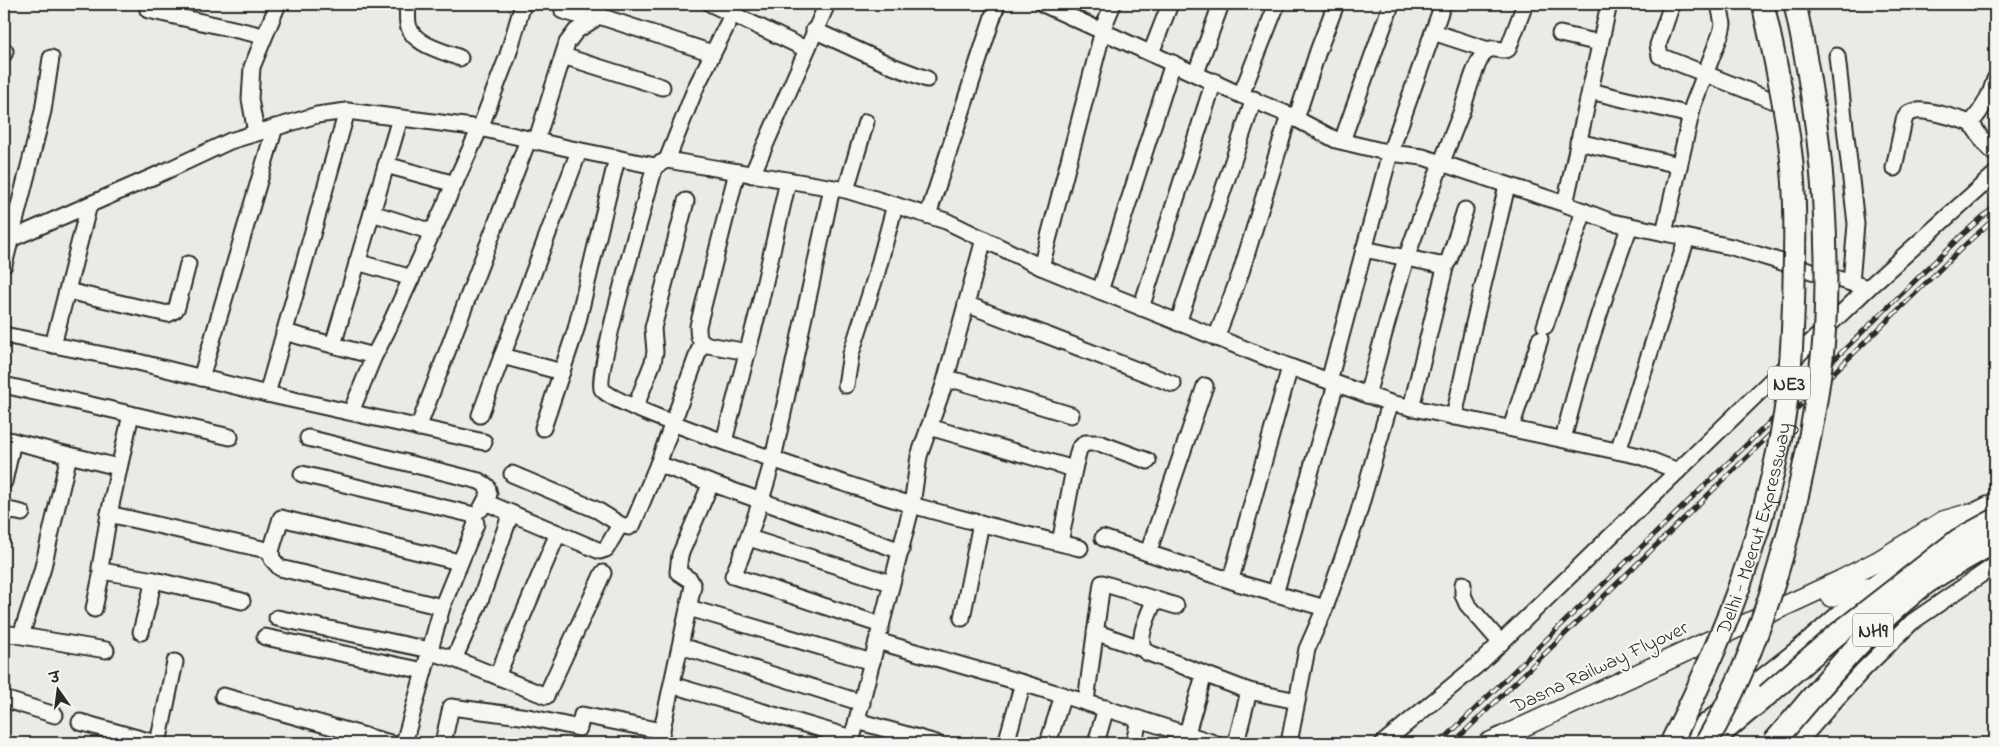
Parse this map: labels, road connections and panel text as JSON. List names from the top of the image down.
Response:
{
  "streets": {
    "highway": ["NE3", "Delhi - Meerut Expressway", "NH9"],
    "main road": ["Dasna Railway Flyover"]
  },
  "crossings": [
    ["Delhi - Meerut Expressway", "NH9"]
  ],
  "north": "top"
}
